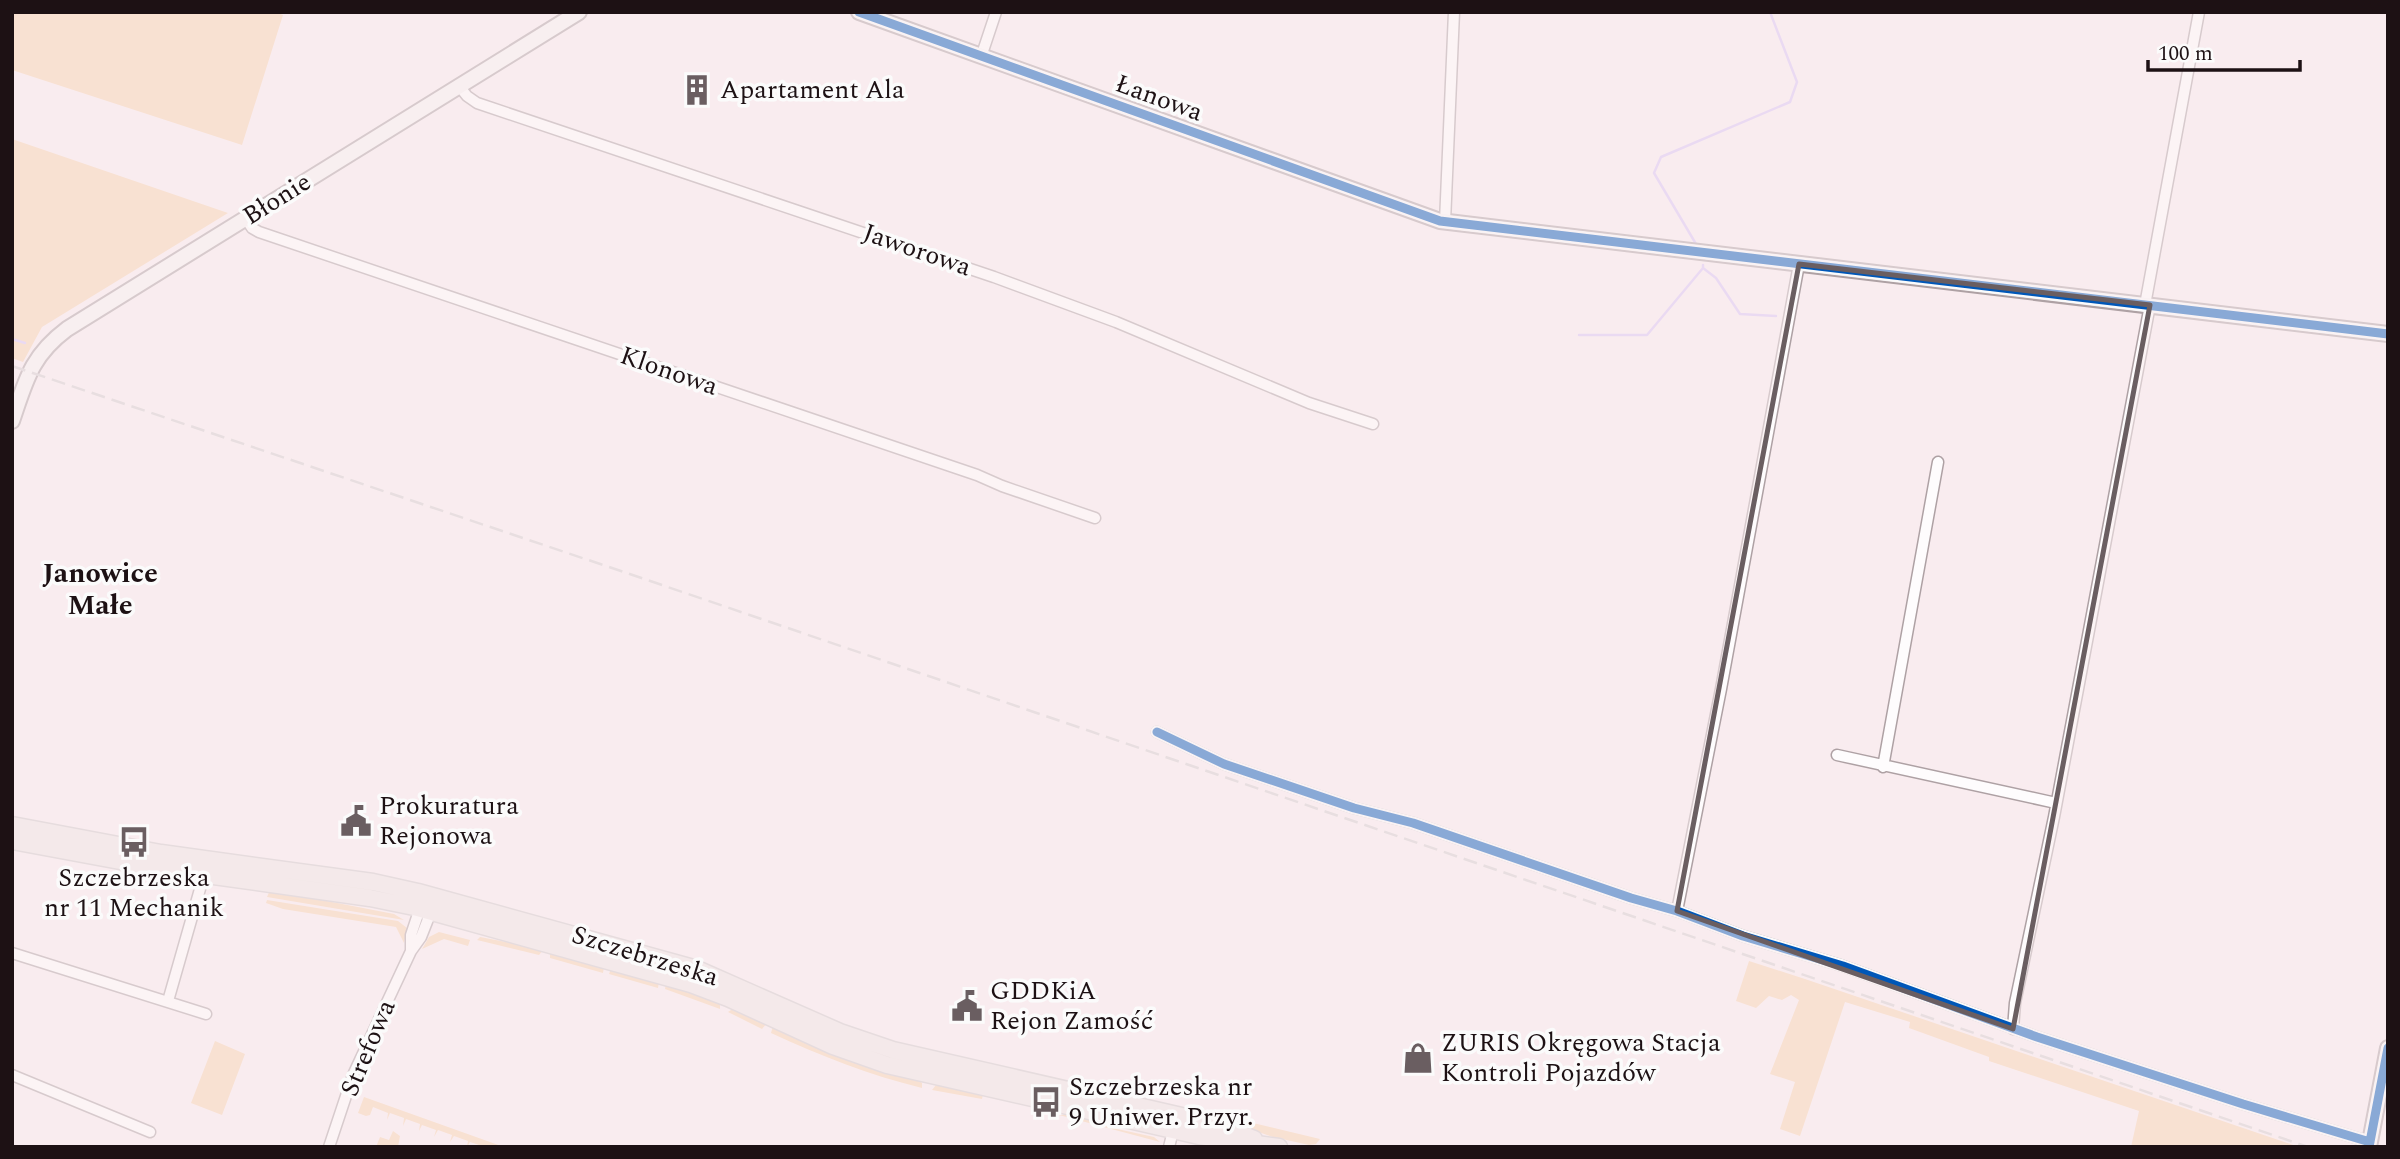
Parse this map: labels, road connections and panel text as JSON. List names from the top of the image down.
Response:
{
  "streets": {
    "main road": ["Szczebrzeska"],
    "street": [
      "Łanowa",
      "Błonie",
      "Jaworowa",
      "Klonowa",
      "Strefowa"
    ]
  },
  "crossings": [
    ["Błonie", "Jaworowa"],
    ["Błonie", "Klonowa"],
    ["Szczebrzeska", "Strefowa"]
  ],
  "districts": ["Janowice Małe"],
  "places": {
    "building": ["Apartament Ala"],
    "public building": ["Prokuratura Rejonowa", "GDDKiA Rejon Zamość"],
    "bus stop": ["Szczebrzeska nr 11 Mechanik", "Szczebrzeska nr 9 Uniwer. Przyr."],
    "shop": ["ZURIS Okręgowa Stacja Kontroli Pojazdów"]
  },
  "scale_bar": "100 m"
}
